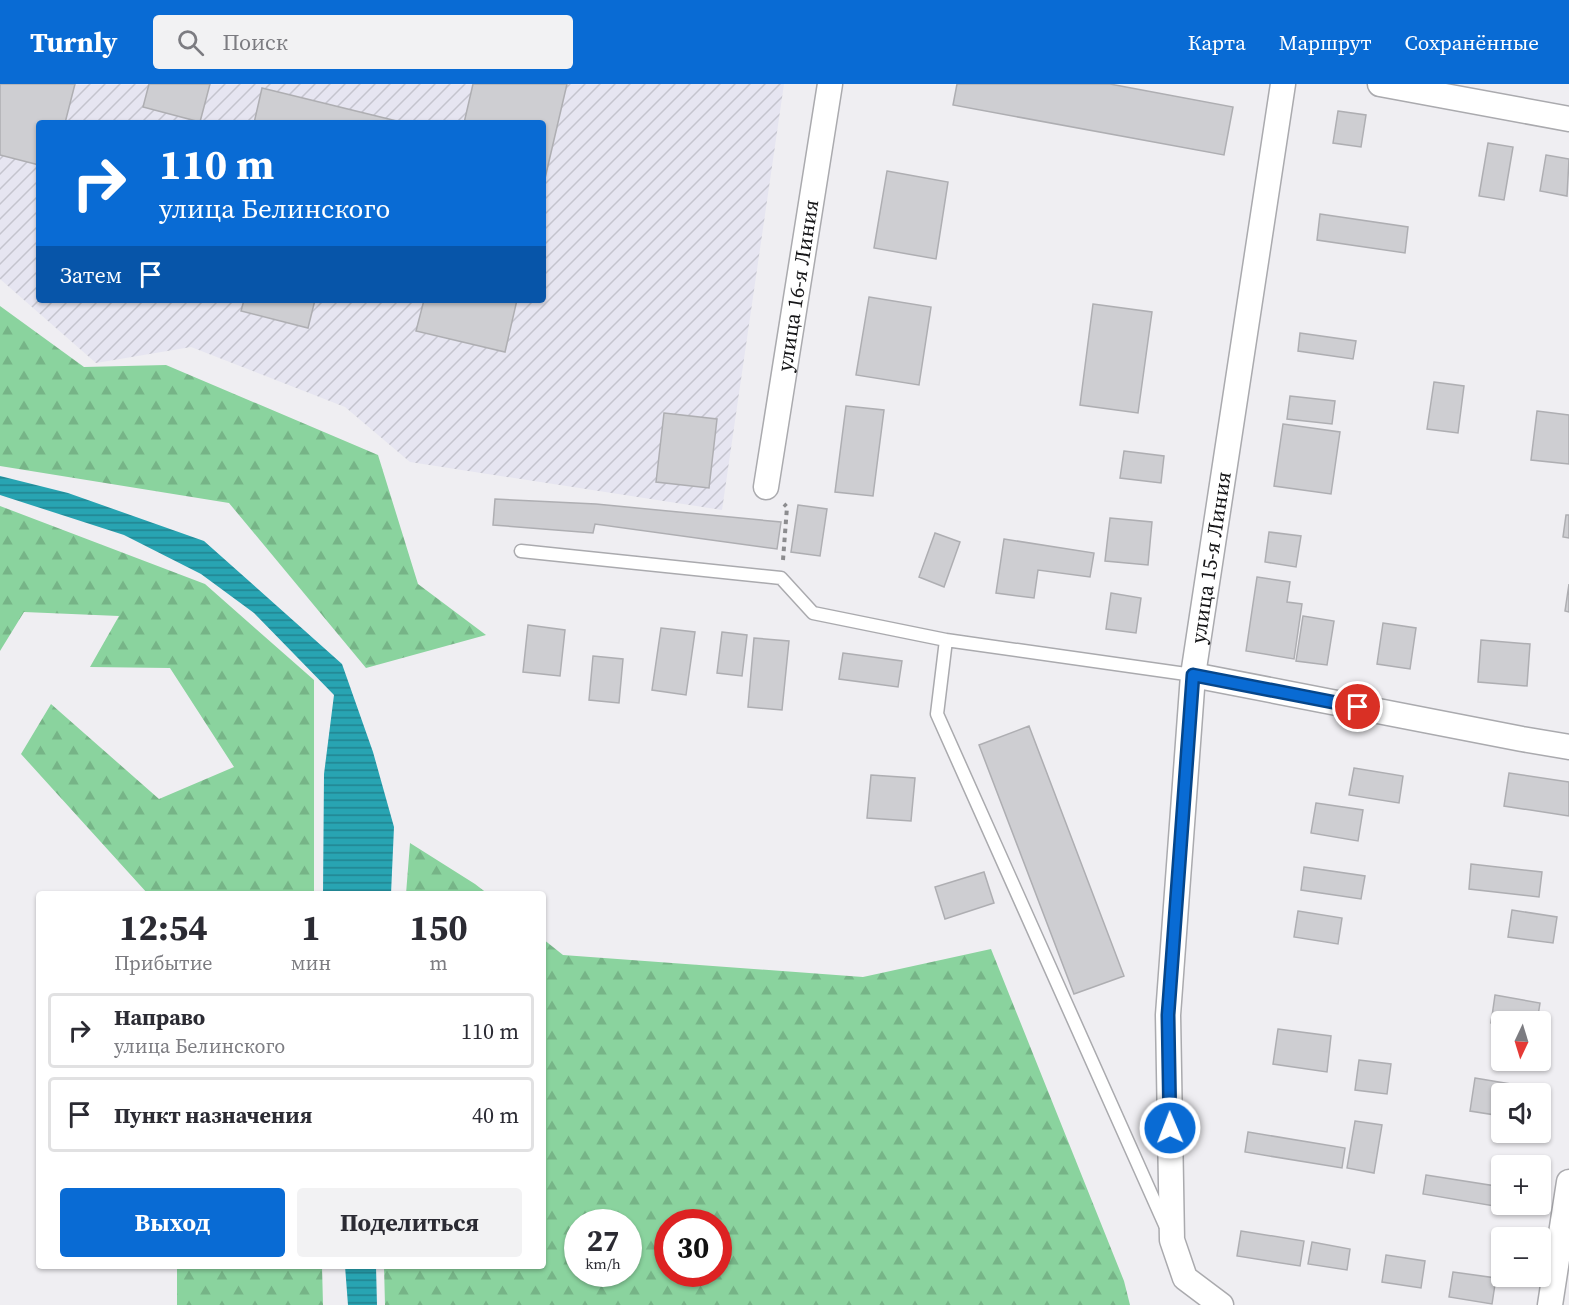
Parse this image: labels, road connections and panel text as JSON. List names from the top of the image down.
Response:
{
  "streets": {
    "street": ["улица 16-я Линия", "улица 15-я Линия"]
  },
  "north": "bottom",
  "page": {
    "header": "Turnly",
    "search": "Поиск",
    "nav": ["Карта", "Маршрут", "Сохранённые"],
    "turn": ["110 m", "улица Белинского"],
    "then": "Затем",
    "eta": [
      "12:54",
      "Прибытие",
      "1",
      "мин",
      "150",
      "m"
    ],
    "list": [
      {
        "name": "Направо",
        "note": "улица Белинского",
        "value": "110 m"
      },
      {
        "name": "Пункт назначения",
        "value": "40 m"
      }
    ],
    "map_buttons": ["+", "−"],
    "buttons": ["Выход", "Поделиться"],
    "speed": "27 km/h",
    "limit": "30"
  }
}
